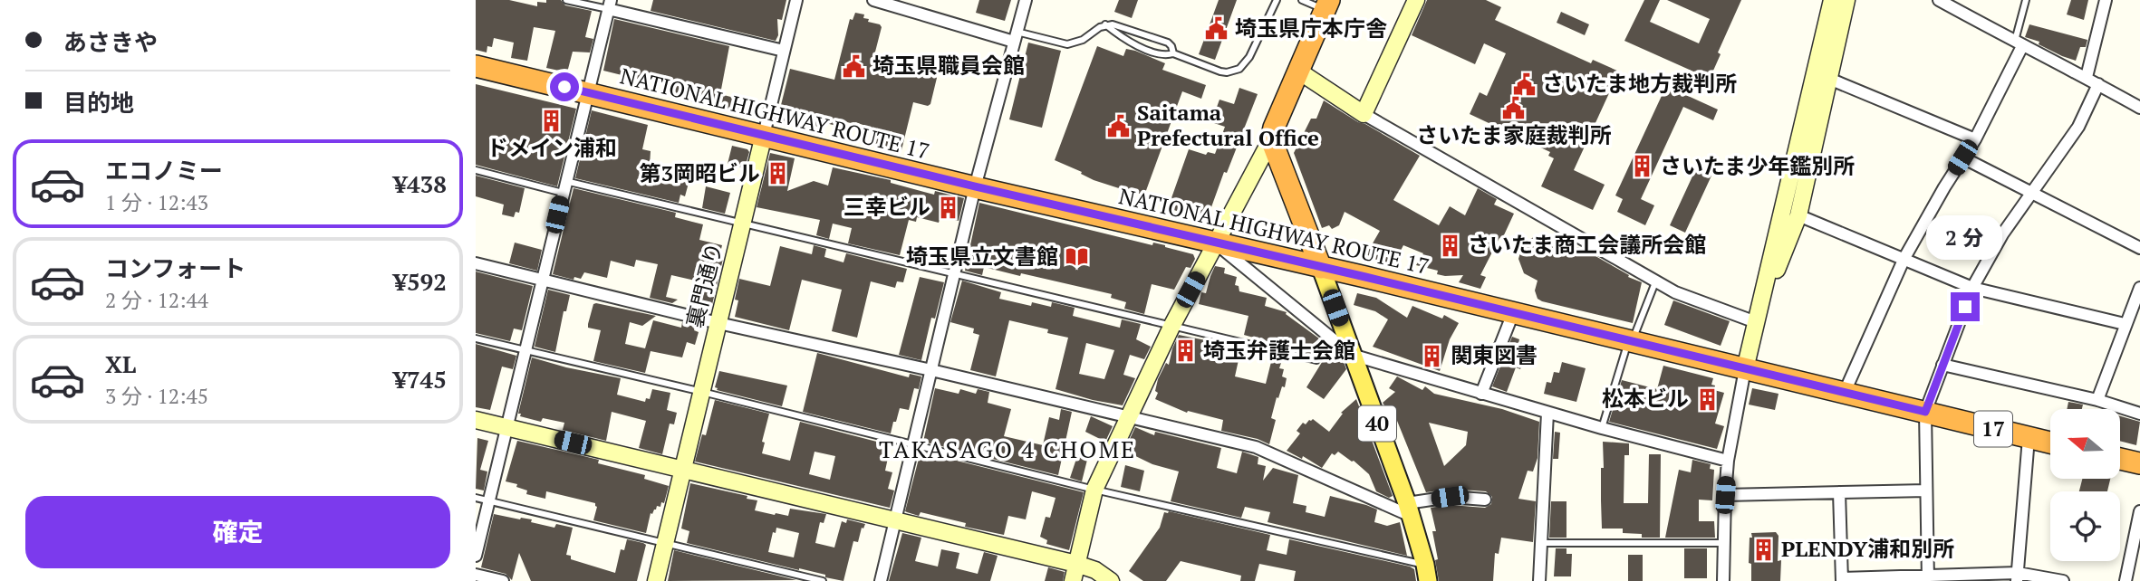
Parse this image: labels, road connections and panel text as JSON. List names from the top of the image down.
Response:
{
  "streets": {
    "highway": ["NATIONAL HIGHWAY ROUTE 17", "17"],
    "main road": ["40"],
    "street": ["裏門通り"]
  },
  "crossings": [
    ["NATIONAL HIGHWAY ROUTE 17", "裏門通り"],
    ["NATIONAL HIGHWAY ROUTE 17", "40"]
  ],
  "districts": ["TAKASAGO 4 CHOME"],
  "places": {
    "public building": [
      "埼玉県庁本庁舎",
      "埼玉県職員会館",
      "さいたま地方裁判所",
      "さいたま家庭裁判所",
      "Saitama Prefectural Office"
    ],
    "building": [
      "ドメイン浦和",
      "さいたま少年鑑別所",
      "第3岡昭ビル",
      "三幸ビル",
      "さいたま商工会議所会館",
      "埼玉弁護士会館",
      "関東図書",
      "松本ビル",
      "PLENDY浦和別所"
    ],
    "library": ["埼玉県立文書館"]
  },
  "north": "left",
  "page": {
    "banner": ["あさきや", "目的地"],
    "list": [
      {
        "name": "エコノミー",
        "note": "1 分 · 12:43",
        "value": "¥438"
      },
      {
        "name": "コンフォート",
        "note": "2 分 · 12:44",
        "value": "¥592"
      },
      {
        "name": "XL",
        "note": "3 分 · 12:45",
        "value": "¥745"
      }
    ],
    "bubble": "2 分",
    "buttons": "確定"
  }
}
